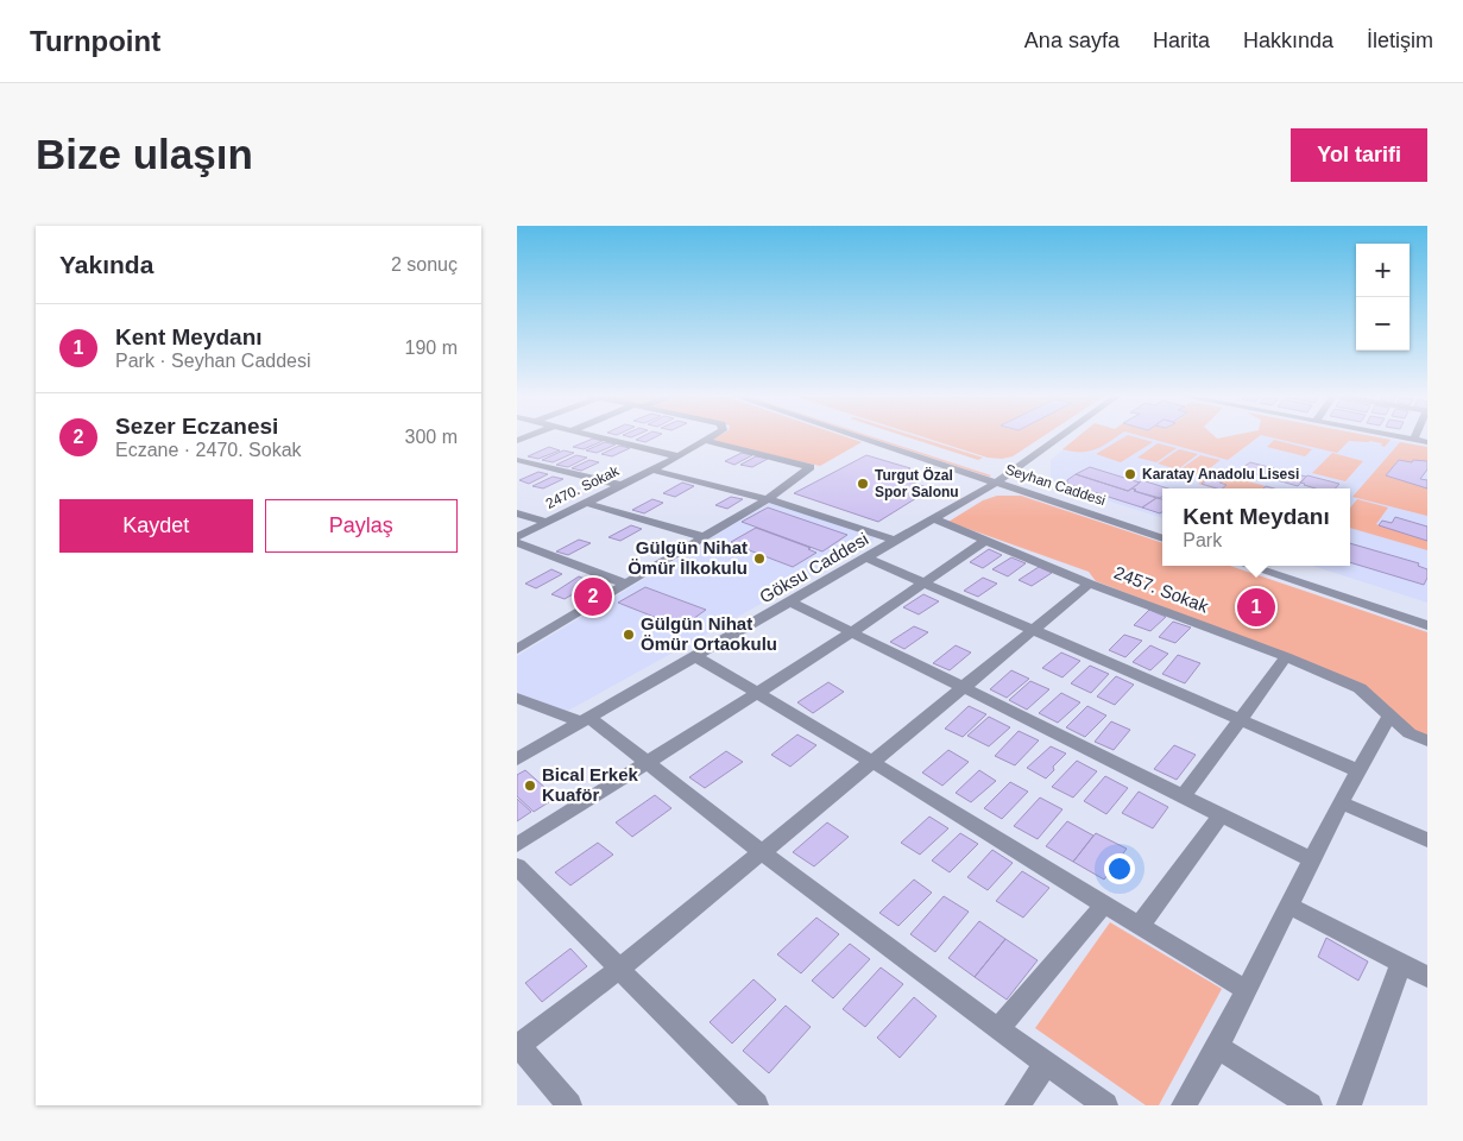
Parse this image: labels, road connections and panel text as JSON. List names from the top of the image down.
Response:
{
  "streets": {
    "street": [
      "Seyhan Caddesi",
      "2470. Sokak",
      "Göksu Caddesi",
      "2457. Sokak"
    ]
  },
  "crossings": [
    ["Seyhan Caddesi", "Göksu Caddesi"],
    ["Göksu Caddesi", "2457. Sokak"]
  ],
  "places": [
    "Karatay Anadolu Lisesi",
    "Turgut Özal Spor Salonu",
    "Gülgün Nihat Ömür İlkokulu",
    "Gülgün Nihat Ömür Ortaokulu",
    "Bical Erkek Kuaför"
  ],
  "page": {
    "header": "Turnpoint",
    "nav": [
      "Ana sayfa",
      "Harita",
      "Hakkında",
      "İletişim"
    ],
    "buttons": [
      "Yol tarifi",
      ["Kaydet", "Paylaş"]
    ],
    "title": "Bize ulaşın",
    "heading": ["Yakında", "2 sonuç"],
    "map_buttons": ["+", "−"],
    "list": [
      {
        "mark": "1",
        "name": "Kent Meydanı",
        "note": "Park · Seyhan Caddesi",
        "value": "190 m"
      },
      {
        "mark": "2",
        "name": "Sezer Eczanesi",
        "note": "Eczane · 2470. Sokak",
        "value": "300 m"
      }
    ],
    "popup": ["Kent Meydanı", "Park"],
    "pins": ["2", "1"]
  }
}
